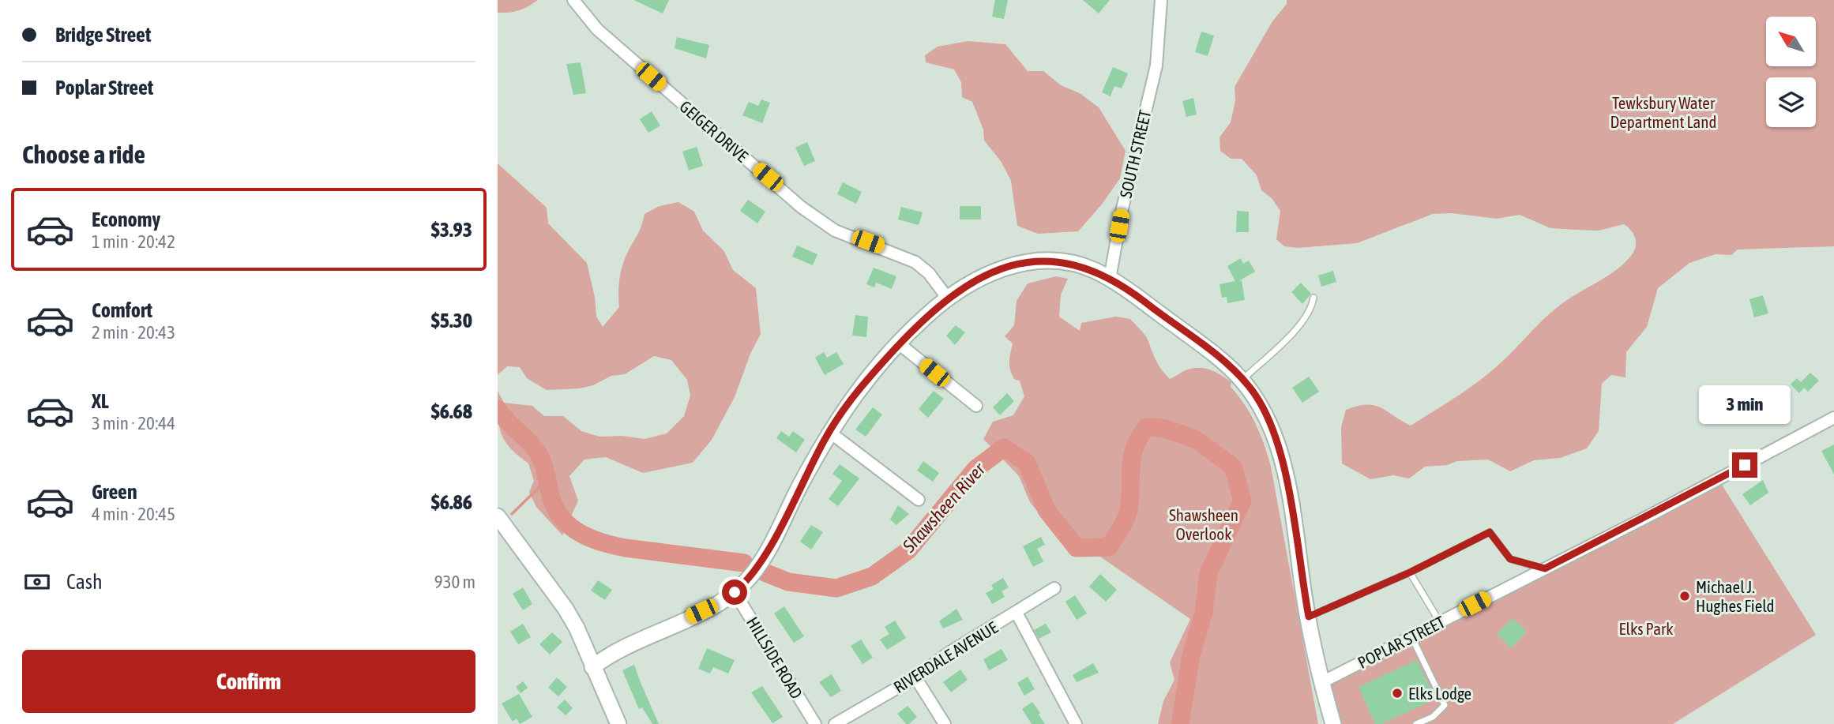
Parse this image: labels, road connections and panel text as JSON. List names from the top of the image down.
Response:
{
  "streets": {
    "street": [
      "GEIGER DRIVE",
      "SOUTH STREET",
      "POPLAR STREET",
      "RIVERDALE AVENUE",
      "HILLSIDE ROAD"
    ]
  },
  "water": ["Shawsheen River"],
  "parks": ["Tewksbury Water Department Land", "Shawsheen Overlook", "Elks Park"],
  "places": ["Michael J. Hughes Field", "Elks Lodge"],
  "north": "top left",
  "page": {
    "banner": ["Bridge Street", "Poplar Street"],
    "heading": "Choose a ride",
    "list": [
      {
        "name": "Economy",
        "note": "1 min · 20:42",
        "value": "$3.93"
      },
      {
        "name": "Comfort",
        "note": "2 min · 20:43",
        "value": "$5.30"
      },
      {
        "name": "XL",
        "note": "3 min · 20:44",
        "value": "$6.68"
      },
      {
        "name": "Green",
        "note": "4 min · 20:45",
        "value": "$6.86"
      }
    ],
    "bubble": "3 min",
    "pay": ["Cash", "930 m"],
    "buttons": "Confirm"
  }
}
